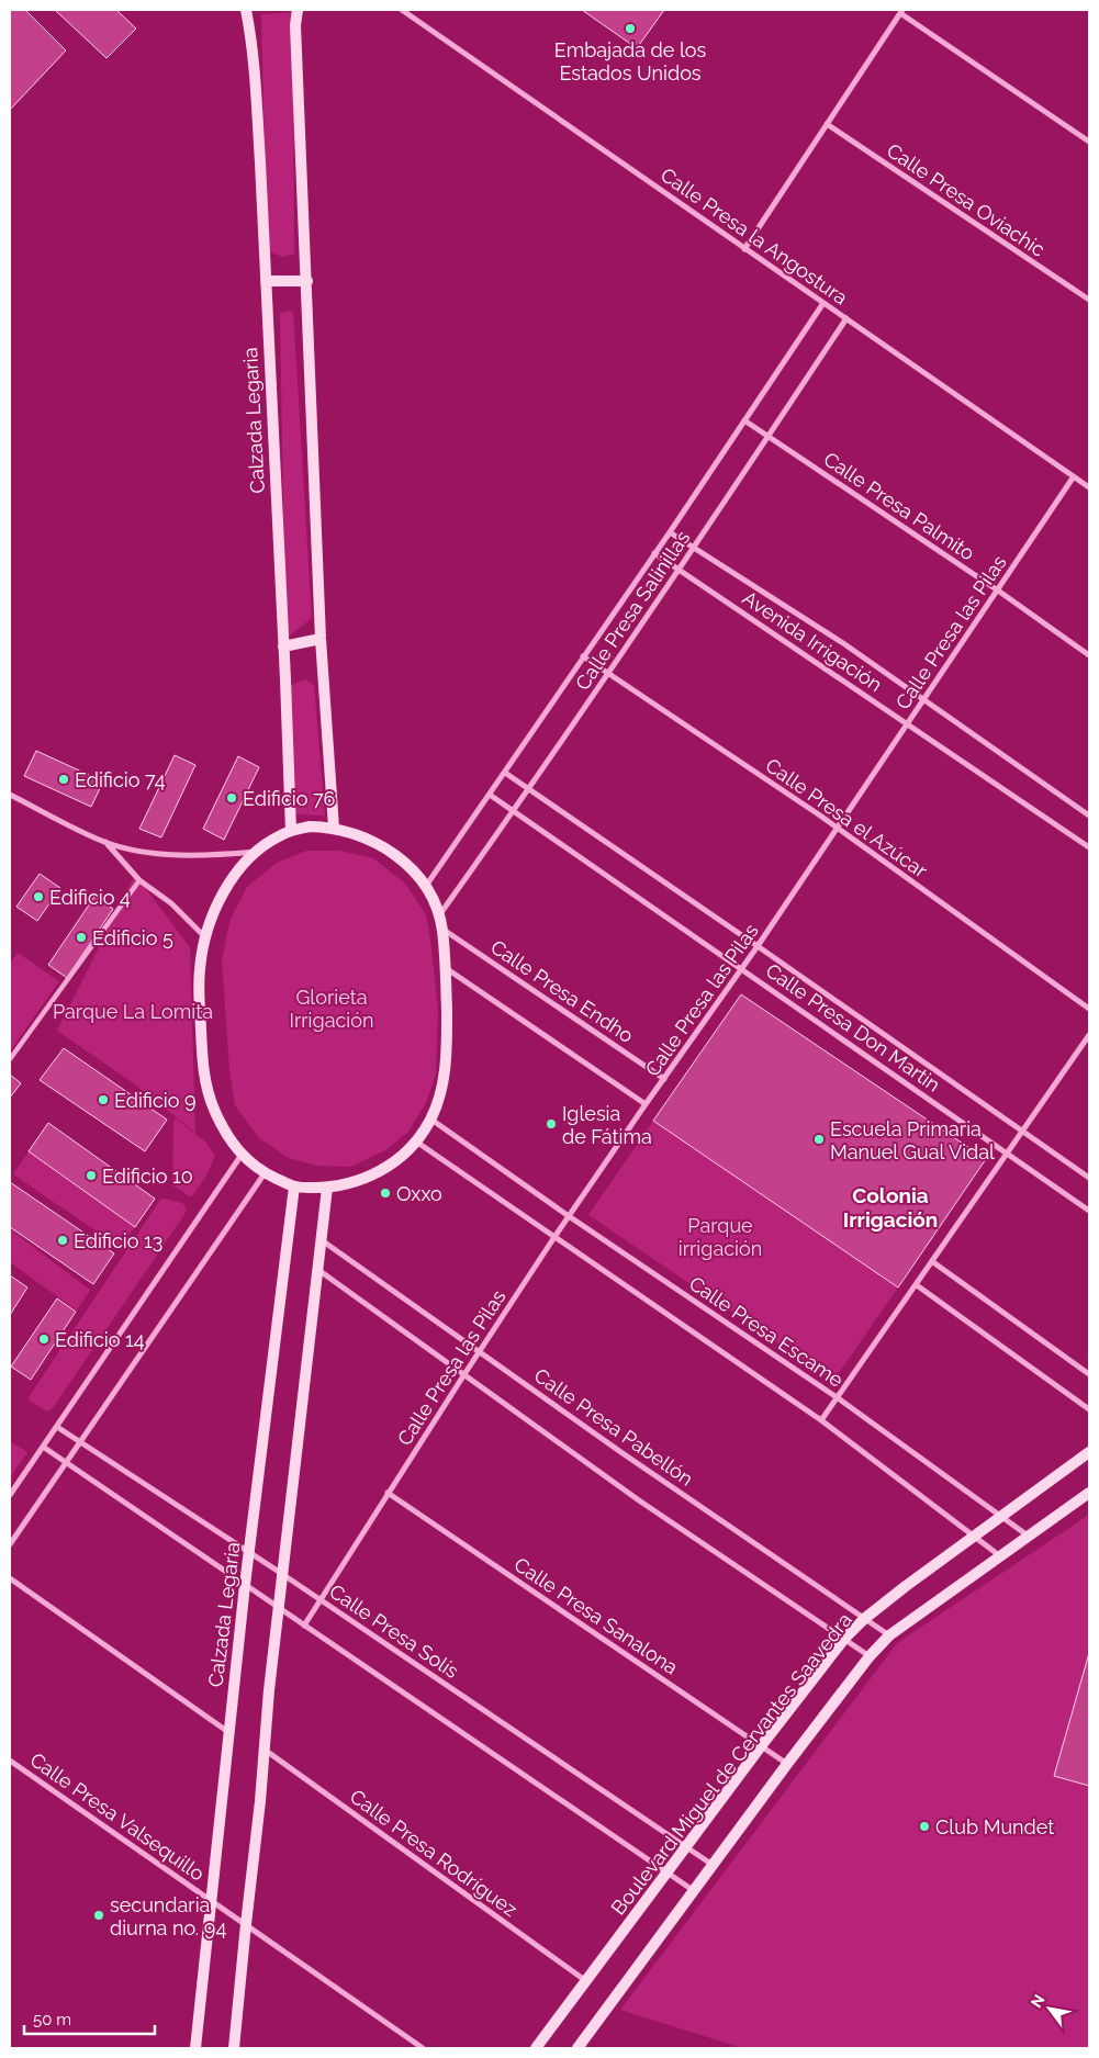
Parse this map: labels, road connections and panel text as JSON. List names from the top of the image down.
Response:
{
  "streets": {
    "main road": ["Calzada Legaria", "Boulevard Miguel de Cervantes Saavedra"],
    "street": [
      "Calle Presa Oviachic",
      "Calle Presa la Angostura",
      "Calle Presa Palmito",
      "Calle Presa Salinillas",
      "Calle Presa las Pilas",
      "Avenida Irrigación",
      "Calle Presa el Azúcar",
      "Calle Presa Endho",
      "Calle Presa Don Martin",
      "Calle Presa Escame",
      "Calle Presa Pabellón",
      "Calle Presa Sanalona",
      "Calle Presa Solís",
      "Calle Presa Valsequillo",
      "Calle Presa Rodríguez"
    ]
  },
  "crossings": [
    ["Calle Presa la Angostura", "Calle Presa Salinillas"],
    ["Calle Presa la Angostura", "Calle Presa las Pilas"],
    ["Calzada Legaria", "Calle Presa Solís"],
    ["Calzada Legaria", "Calle Presa Valsequillo"],
    ["Calle Presa Palmito", "Calle Presa Salinillas"],
    ["Calle Presa Palmito", "Calle Presa las Pilas"],
    ["Calle Presa Salinillas", "Avenida Irrigación"],
    ["Calle Presa Salinillas", "Calle Presa el Azúcar"],
    ["Calle Presa Salinillas", "Calle Presa Don Martin"],
    ["Calle Presa las Pilas", "Avenida Irrigación"],
    ["Calle Presa las Pilas", "Calle Presa el Azúcar"],
    ["Calle Presa las Pilas", "Calle Presa Endho"],
    ["Calle Presa las Pilas", "Calle Presa Don Martin"],
    ["Calle Presa las Pilas", "Calle Presa Escame"],
    ["Calle Presa las Pilas", "Calle Presa Pabellón"],
    ["Calle Presa las Pilas", "Calle Presa Sanalona"],
    ["Calle Presa las Pilas", "Calle Presa Solís"],
    ["Calle Presa Escame", "Boulevard Miguel de Cervantes Saavedra"],
    ["Calle Presa Pabellón", "Boulevard Miguel de Cervantes Saavedra"],
    ["Calle Presa Sanalona", "Boulevard Miguel de Cervantes Saavedra"],
    ["Calle Presa Solís", "Boulevard Miguel de Cervantes Saavedra"],
    ["Boulevard Miguel de Cervantes Saavedra", "Calle Presa Rodríguez"]
  ],
  "districts": ["Colonia Irrigación"],
  "parks": ["Glorieta Irrigación", "Parque La Lomita", "Parque irrigación"],
  "places": [
    "Embajada de los Estados Unidos",
    "Edificio 74",
    "Edificio 76",
    "Edificio 4",
    "Edificio 5",
    "Edificio 9",
    "Iglesia de Fátima",
    "Escuela Primaria Manuel Gual Vidal",
    "Edificio 10",
    "Oxxo",
    "Edificio 13",
    "Edificio 14",
    "Club Mundet",
    "secundaria diurna no. 94"
  ],
  "scale_bar": "50 m",
  "north": "top left"
}
